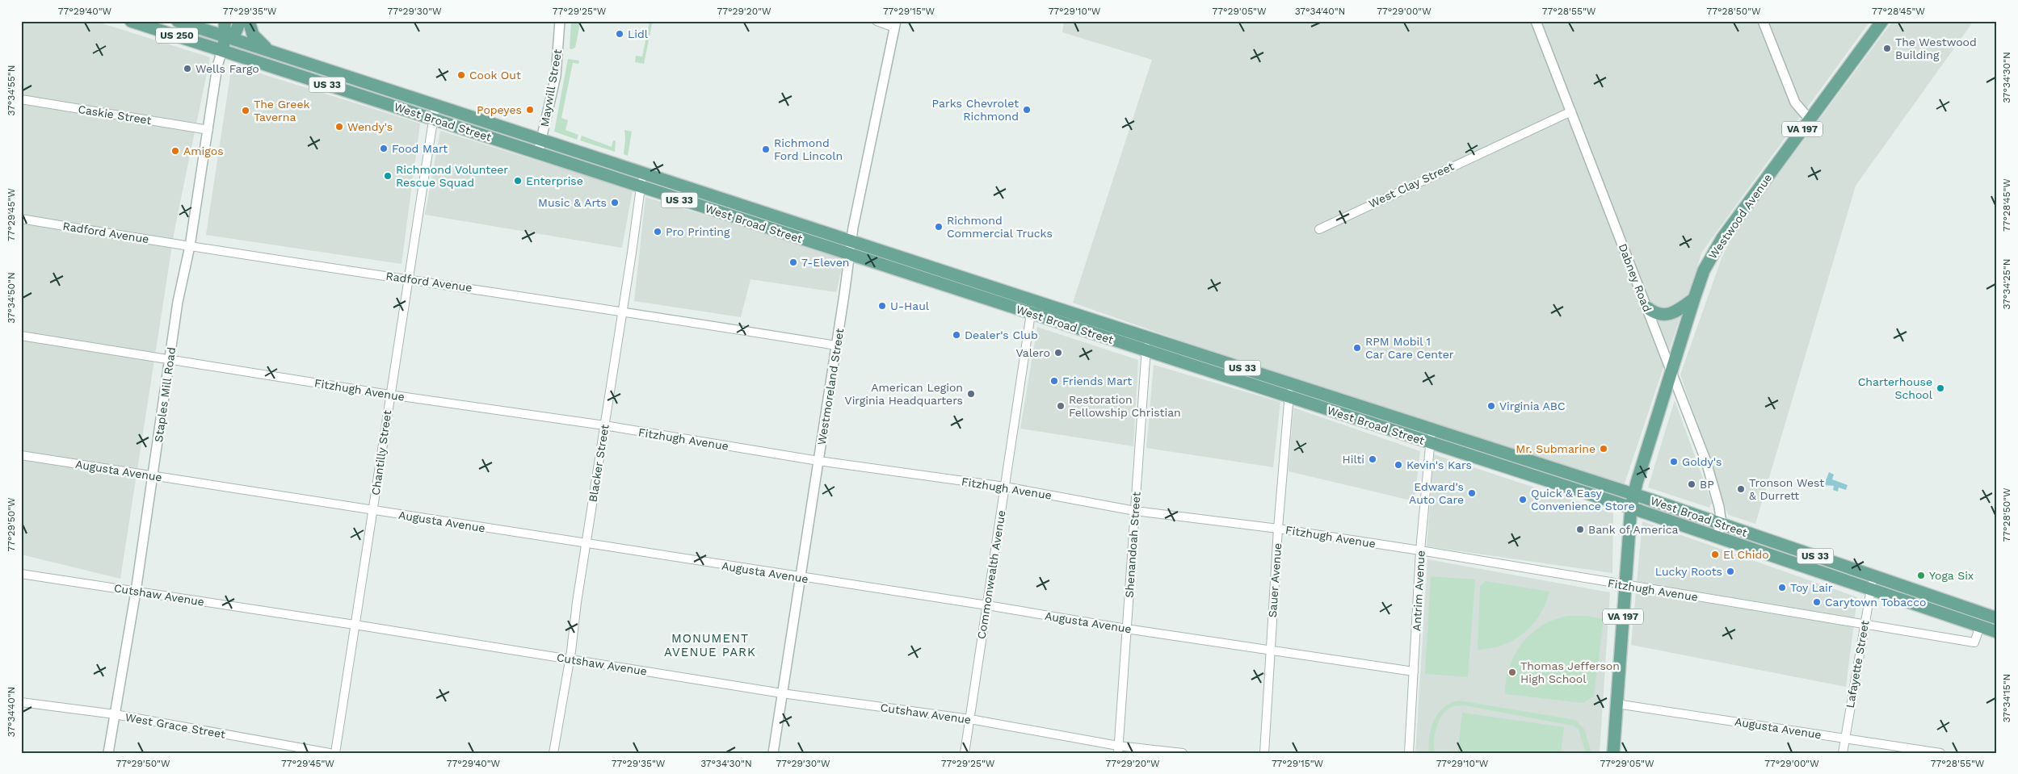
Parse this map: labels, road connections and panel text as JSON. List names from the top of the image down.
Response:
{
  "streets": {
    "main road": [
      "US 250",
      "US 33",
      "West Broad Street",
      "VA 197",
      "Westwood Avenue",
      "Staples Mill Road"
    ],
    "street": [
      "Maywill Street",
      "Caskie Street",
      "West Clay Street",
      "Radford Avenue",
      "Dabney Road",
      "Westmoreland Street",
      "Fitzhugh Avenue",
      "Chantilly Street",
      "Blacker Street",
      "Augusta Avenue",
      "Shenandoah Street",
      "Commonwealth Avenue",
      "Sauer Avenue",
      "Antrim Avenue",
      "Cutshaw Avenue",
      "Lafayette Street",
      "West Grace Street"
    ]
  },
  "crossings": [
    ["US 33", "West Broad Street"],
    ["Maywill Street", "West Broad Street"],
    ["Caskie Street", "Staples Mill Road"],
    ["West Broad Street", "VA 197"],
    ["West Broad Street", "Westwood Avenue"],
    ["West Broad Street", "Dabney Road"],
    ["West Broad Street", "Westmoreland Street"],
    ["West Broad Street", "Fitzhugh Avenue"],
    ["West Broad Street", "Staples Mill Road"],
    ["West Broad Street", "Chantilly Street"],
    ["West Broad Street", "Blacker Street"],
    ["West Broad Street", "Shenandoah Street"],
    ["West Broad Street", "Commonwealth Avenue"],
    ["West Broad Street", "Sauer Avenue"],
    ["West Broad Street", "Antrim Avenue"],
    ["West Broad Street", "Lafayette Street"],
    ["VA 197", "Westwood Avenue"],
    ["VA 197", "Fitzhugh Avenue"],
    ["VA 197", "Augusta Avenue"],
    ["West Clay Street", "Dabney Road"],
    ["Westwood Avenue", "Dabney Road"],
    ["Radford Avenue", "Westmoreland Street"],
    ["Radford Avenue", "Staples Mill Road"],
    ["Radford Avenue", "Chantilly Street"],
    ["Radford Avenue", "Blacker Street"],
    ["Westmoreland Street", "Fitzhugh Avenue"],
    ["Westmoreland Street", "Augusta Avenue"],
    ["Westmoreland Street", "Cutshaw Avenue"],
    ["Fitzhugh Avenue", "Staples Mill Road"],
    ["Fitzhugh Avenue", "Chantilly Street"],
    ["Fitzhugh Avenue", "Blacker Street"],
    ["Fitzhugh Avenue", "Shenandoah Street"],
    ["Fitzhugh Avenue", "Commonwealth Avenue"],
    ["Fitzhugh Avenue", "Sauer Avenue"],
    ["Fitzhugh Avenue", "Antrim Avenue"],
    ["Fitzhugh Avenue", "Lafayette Street"],
    ["Staples Mill Road", "Augusta Avenue"],
    ["Staples Mill Road", "Cutshaw Avenue"],
    ["Staples Mill Road", "West Grace Street"],
    ["Chantilly Street", "Augusta Avenue"],
    ["Chantilly Street", "Cutshaw Avenue"],
    ["Blacker Street", "Augusta Avenue"],
    ["Blacker Street", "Cutshaw Avenue"],
    ["Augusta Avenue", "Shenandoah Street"],
    ["Augusta Avenue", "Commonwealth Avenue"],
    ["Augusta Avenue", "Sauer Avenue"],
    ["Augusta Avenue", "Antrim Avenue"],
    ["Augusta Avenue", "Lafayette Street"],
    ["Shenandoah Street", "Cutshaw Avenue"],
    ["Commonwealth Avenue", "Cutshaw Avenue"]
  ],
  "districts": ["MONUMENT AVENUE PARK"],
  "places": [
    "Lidl",
    "The Westwood Building",
    "Wells Fargo",
    "Cook Out",
    "Popeyes",
    "Parks Chevrolet Richmond",
    "The Greek Taverna",
    "Wendy's",
    "Food Mart",
    "Richmond Ford Lincoln",
    "Amigos",
    "Richmond Volunteer Rescue Squad",
    "Enterprise",
    "Music & Arts",
    "Richmond Commercial Trucks",
    "Pro Printing",
    "7-Eleven",
    "U-Haul",
    "Dealer's Club",
    "RPM Mobil 1 Car Care Center",
    "Valero",
    "Friends Mart",
    "Charterhouse School",
    "American Legion Virginia Headquarters",
    "Restoration Fellowship Christian",
    "Virginia ABC",
    "Mr. Submarine",
    "Hilti",
    "Goldy's",
    "Kevin's Kars",
    "BP",
    "Tronson West & Durrett",
    "Edward's Auto Care",
    "Quick & Easy Convenience Store",
    "Bank of America",
    "El Chido",
    "Lucky Roots",
    "Yoga Six",
    "Toy Lair",
    "Carytown Tobacco",
    "Thomas Jefferson High School"
  ],
  "coordinates": [
    "77°29'40\"W",
    "77°29'35\"W",
    "77°29'30\"W",
    "77°29'25\"W",
    "77°29'20\"W",
    "77°29'15\"W",
    "77°29'10\"W",
    "77°29'05\"W",
    "37°34'40\"N",
    "77°29'00\"W",
    "77°28'55\"W",
    "77°28'50\"W",
    "77°28'45\"W",
    "37°34'30\"N",
    "37°34'55\"N",
    "77°29'45\"W",
    "37°34'25\"N",
    "37°34'50\"N",
    "77°29'50\"W",
    "37°34'15\"N"
  ]
}
